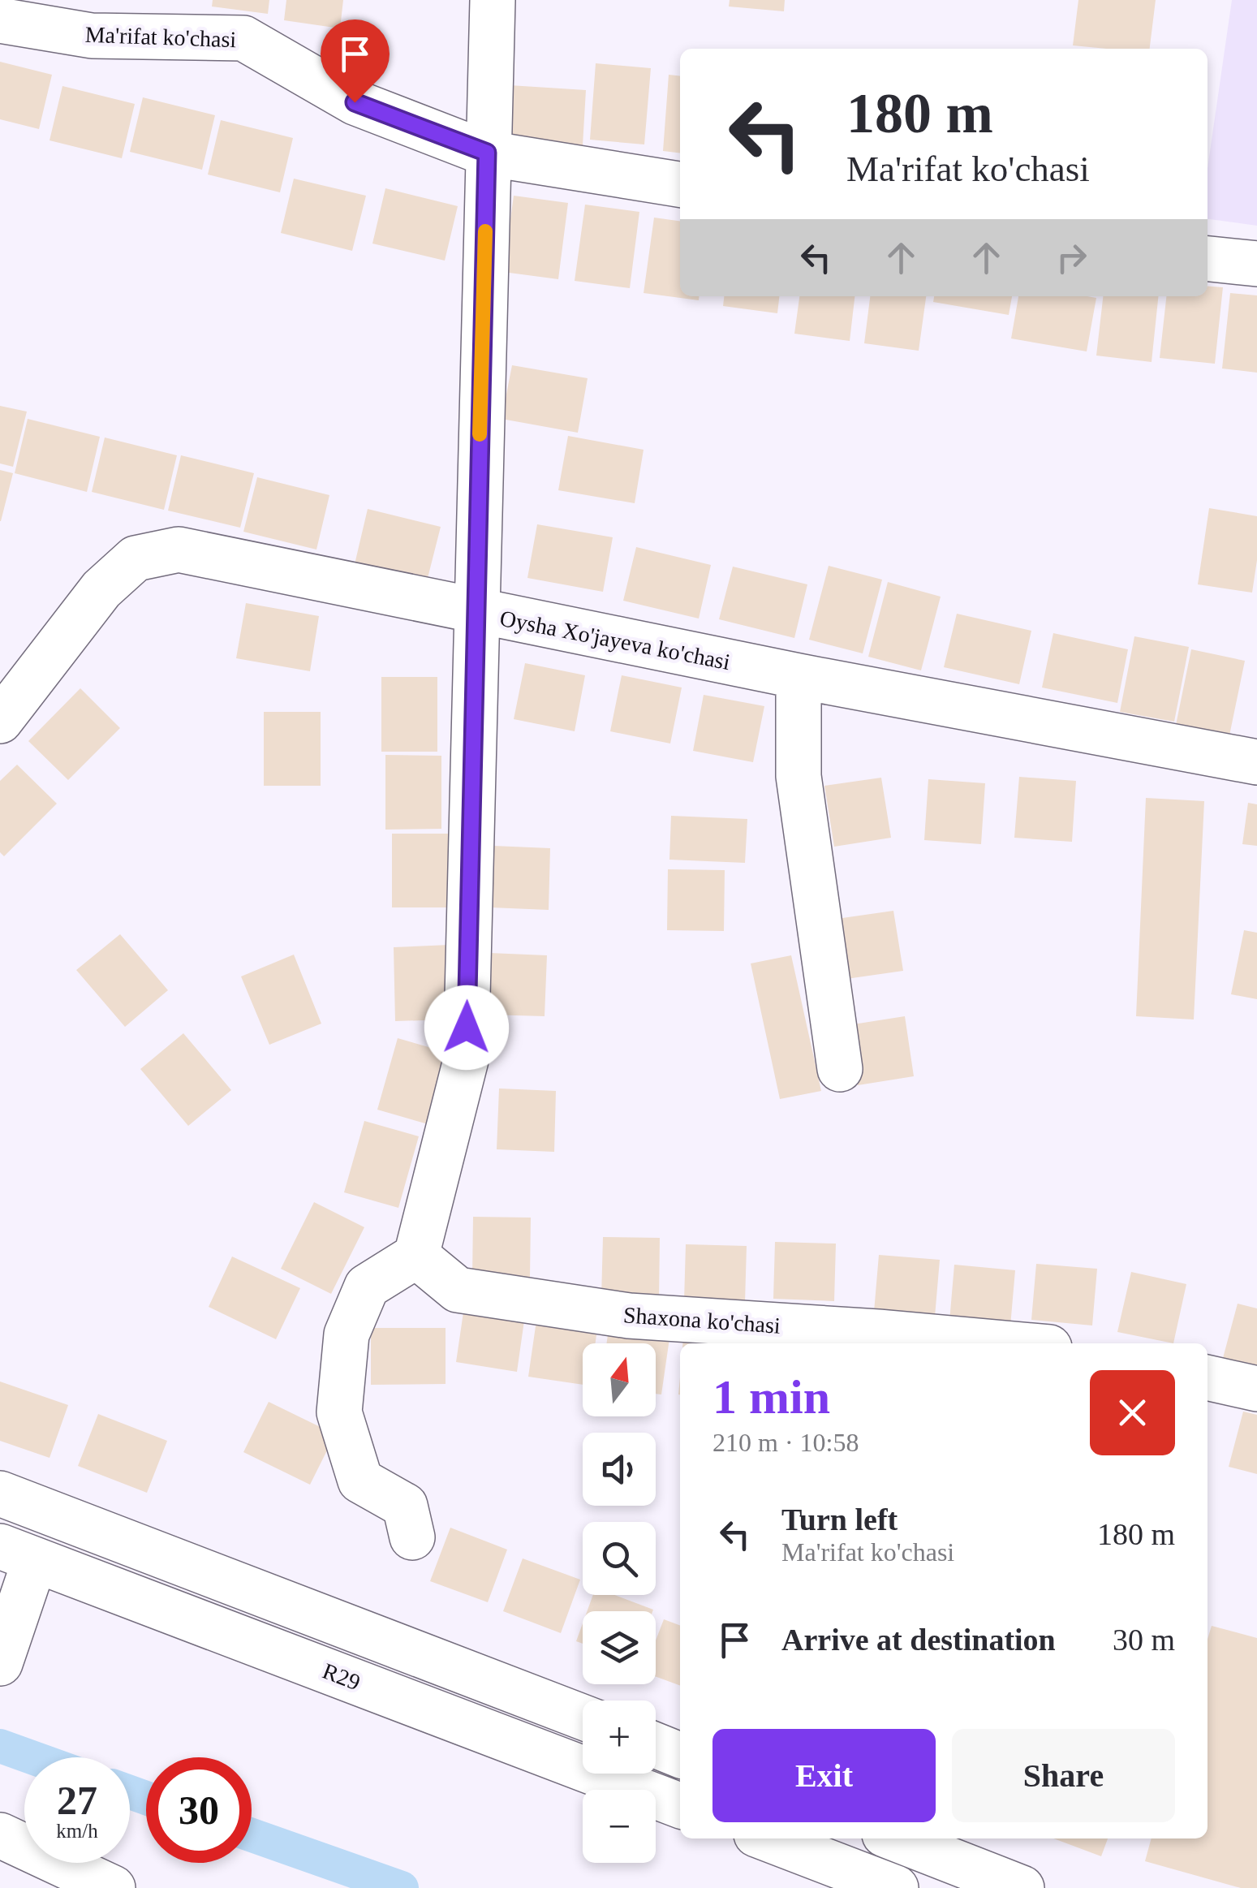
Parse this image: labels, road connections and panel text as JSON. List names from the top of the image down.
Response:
{
  "streets": {
    "street": [
      "Ma'rifat ko'chasi",
      "Oysha Xo'jayeva ko'chasi",
      "Shaxona ko'chasi",
      "R29"
    ]
  },
  "north": "top",
  "page": {
    "turn": ["180 m", "Ma'rifat ko'chasi"],
    "map_buttons": ["+", "−"],
    "heading": ["1 min", "210 m · 10:58"],
    "list": [
      {
        "name": "Turn left",
        "note": "Ma'rifat ko'chasi",
        "value": "180 m"
      },
      {
        "name": "Arrive at destination",
        "value": "30 m"
      }
    ],
    "buttons": ["Exit", "Share"],
    "speed": "27 km/h",
    "limit": "30"
  }
}
